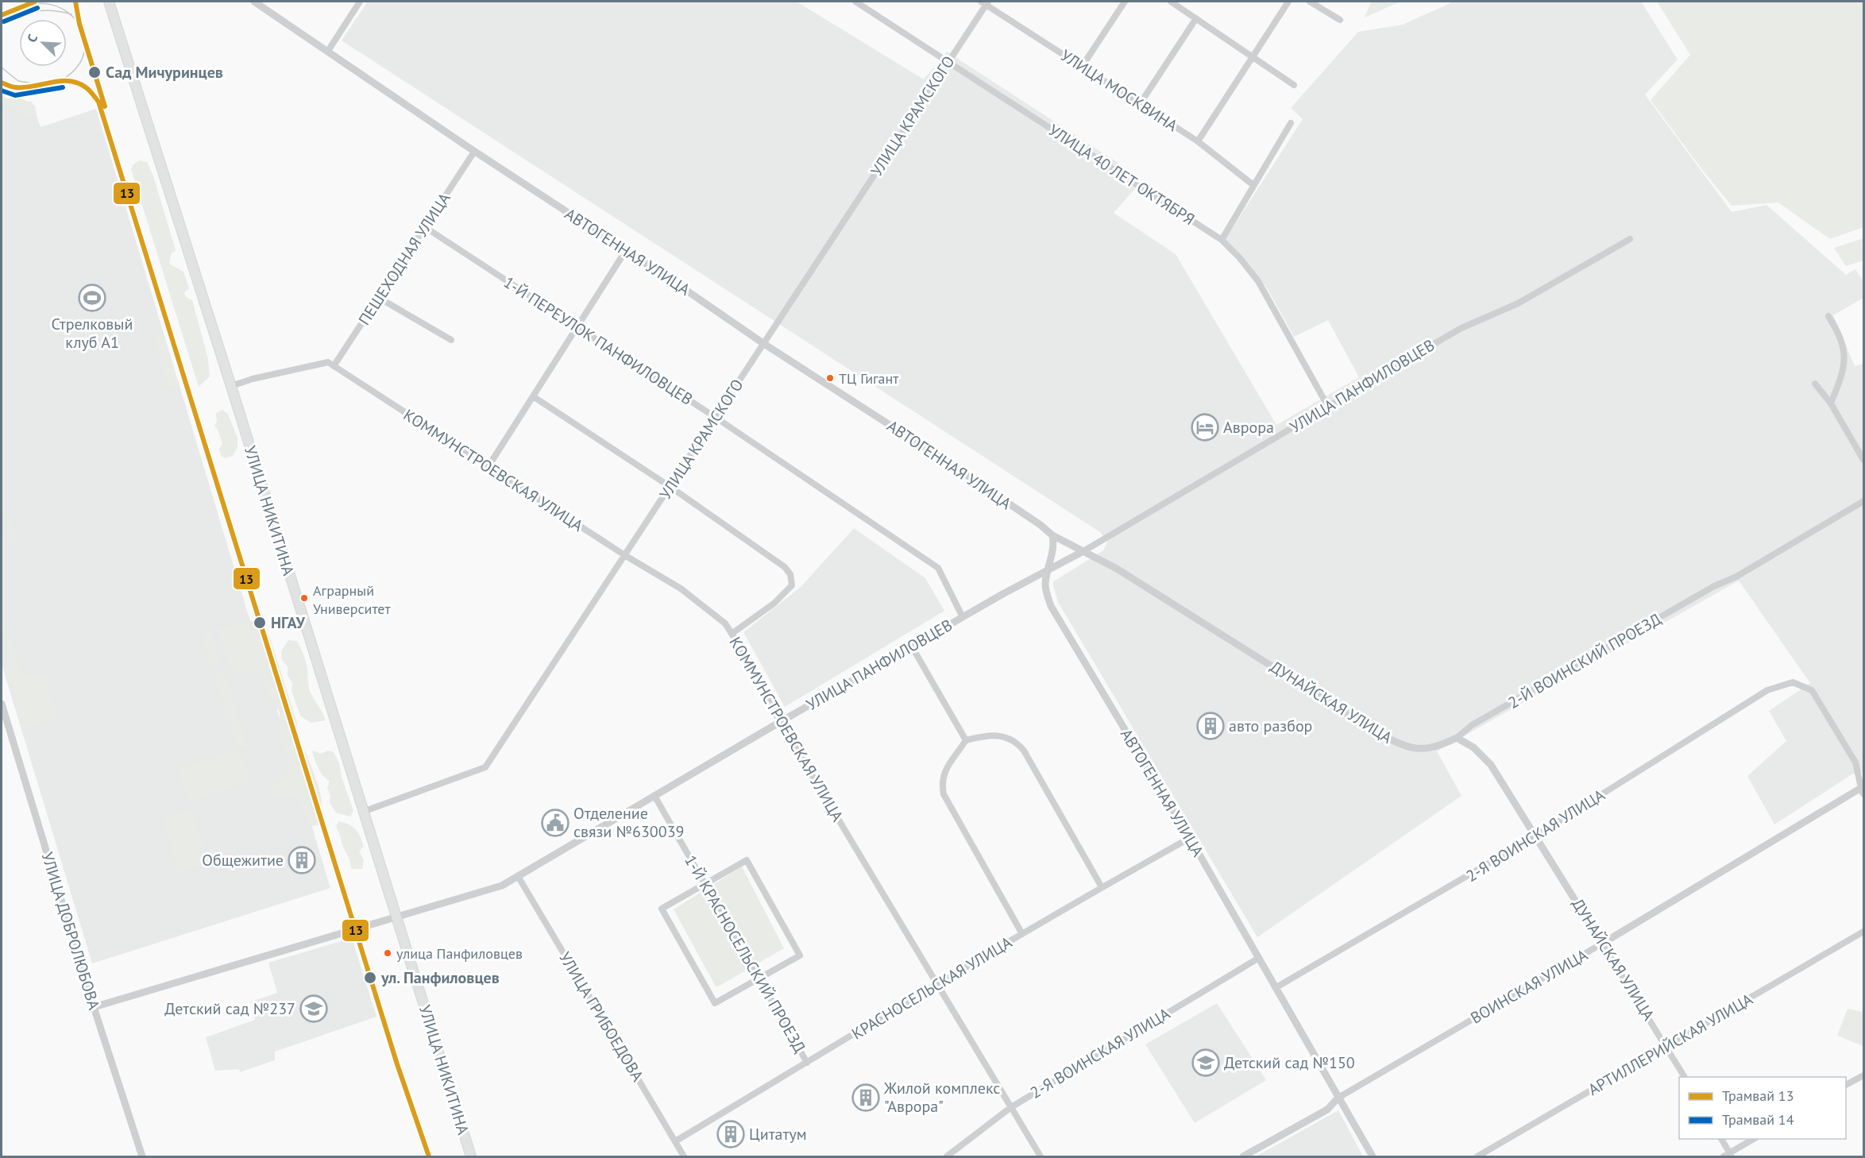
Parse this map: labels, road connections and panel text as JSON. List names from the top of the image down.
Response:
{
  "streets": {
    "main road": ["УЛИЦА НИКИТИНА"],
    "street": [
      "УЛИЦА МОСКВИНА",
      "УЛИЦА КРАМСКОГО",
      "УЛИЦА 40 ЛЕТ ОКТЯБРЯ",
      "АВТОГЕННАЯ УЛИЦА",
      "ПЕШЕХОДНАЯ УЛИЦА",
      "1-Й ПЕРЕУЛОК ПАНФИЛОВЦЕВ",
      "УЛИЦА ПАНФИЛОВЦЕВ",
      "КОММУНСТРОЕВСКАЯ УЛИЦА",
      "2-Й ВОИНСКИЙ ПРОЕЗД",
      "ДУНАЙСКАЯ УЛИЦА",
      "2-Я ВОИНСКАЯ УЛИЦА",
      "УЛИЦА ДОБРОЛЮБОВА",
      "1-Й КРАСНОСЕЛЬСКИЙ ПРОЕЗД",
      "ВОИНСКАЯ УЛИЦА",
      "КРАСНОСЕЛЬСКАЯ УЛИЦА",
      "УЛИЦА ГРИБОЕДОВА",
      "АРТИЛЛЕРИЙСКАЯ УЛИЦА"
    ]
  },
  "crossings": [
    ["УЛИЦА МОСКВИНА", "УЛИЦА КРАМСКОГО"],
    ["УЛИЦА КРАМСКОГО", "УЛИЦА 40 ЛЕТ ОКТЯБРЯ"],
    ["УЛИЦА КРАМСКОГО", "АВТОГЕННАЯ УЛИЦА"],
    ["УЛИЦА КРАМСКОГО", "1-Й ПЕРЕУЛОК ПАНФИЛОВЦЕВ"],
    ["УЛИЦА КРАМСКОГО", "КОММУНСТРОЕВСКАЯ УЛИЦА"],
    ["УЛИЦА КРАМСКОГО", "УЛИЦА НИКИТИНА"],
    ["УЛИЦА 40 ЛЕТ ОКТЯБРЯ", "УЛИЦА ПАНФИЛОВЦЕВ"],
    ["АВТОГЕННАЯ УЛИЦА", "ПЕШЕХОДНАЯ УЛИЦА"],
    ["АВТОГЕННАЯ УЛИЦА", "УЛИЦА ПАНФИЛОВЦЕВ"],
    ["АВТОГЕННАЯ УЛИЦА", "ДУНАЙСКАЯ УЛИЦА"],
    ["АВТОГЕННАЯ УЛИЦА", "2-Я ВОИНСКАЯ УЛИЦА"],
    ["АВТОГЕННАЯ УЛИЦА", "ВОИНСКАЯ УЛИЦА"],
    ["АВТОГЕННАЯ УЛИЦА", "КРАСНОСЕЛЬСКАЯ УЛИЦА"],
    ["ПЕШЕХОДНАЯ УЛИЦА", "1-Й ПЕРЕУЛОК ПАНФИЛОВЦЕВ"],
    ["ПЕШЕХОДНАЯ УЛИЦА", "КОММУНСТРОЕВСКАЯ УЛИЦА"],
    ["1-Й ПЕРЕУЛОК ПАНФИЛОВЦЕВ", "УЛИЦА ПАНФИЛОВЦЕВ"],
    ["УЛИЦА ПАНФИЛОВЦЕВ", "КОММУНСТРОЕВСКАЯ УЛИЦА"],
    ["УЛИЦА ПАНФИЛОВЦЕВ", "УЛИЦА НИКИТИНА"],
    ["УЛИЦА ПАНФИЛОВЦЕВ", "ДУНАЙСКАЯ УЛИЦА"],
    ["УЛИЦА ПАНФИЛОВЦЕВ", "УЛИЦА ДОБРОЛЮБОВА"],
    ["УЛИЦА ПАНФИЛОВЦЕВ", "1-Й КРАСНОСЕЛЬСКИЙ ПРОЕЗД"],
    ["УЛИЦА ПАНФИЛОВЦЕВ", "УЛИЦА ГРИБОЕДОВА"],
    ["КОММУНСТРОЕВСКАЯ УЛИЦА", "2-Я ВОИНСКАЯ УЛИЦА"],
    ["КОММУНСТРОЕВСКАЯ УЛИЦА", "КРАСНОСЕЛЬСКАЯ УЛИЦА"],
    ["2-Й ВОИНСКИЙ ПРОЕЗД", "ДУНАЙСКАЯ УЛИЦА"],
    ["ДУНАЙСКАЯ УЛИЦА", "2-Я ВОИНСКАЯ УЛИЦА"],
    ["ДУНАЙСКАЯ УЛИЦА", "ВОИНСКАЯ УЛИЦА"],
    ["ДУНАЙСКАЯ УЛИЦА", "АРТИЛЛЕРИЙСКАЯ УЛИЦА"],
    ["2-Я ВОИНСКАЯ УЛИЦА", "ВОИНСКАЯ УЛИЦА"],
    ["1-Й КРАСНОСЕЛЬСКИЙ ПРОЕЗД", "КРАСНОСЕЛЬСКАЯ УЛИЦА"],
    ["КРАСНОСЕЛЬСКАЯ УЛИЦА", "УЛИЦА ГРИБОЕДОВА"]
  ],
  "places": {
    "other": [
      "Сад Мичуринцев",
      "ТЦ Гигант",
      "Аграрный Университет",
      "НГАУ",
      "улица Панфиловцев",
      "ул. Панфиловцев"
    ],
    "sports": ["Стрелковый клуб А1"],
    "hotel": ["Аврора"],
    "building": [
      "авто разбор",
      "Общежитие",
      "Жилой комплекс \"Аврора\"",
      "Цитатум"
    ],
    "public building": ["Отделение связи №630039"],
    "school or university": ["Детский сад №237", "Детский сад №150"]
  },
  "lines": ["tram line 13", "tram line 14"],
  "legend": ["Трамвай 13", "Трамвай 14"],
  "north": "top left"
}
